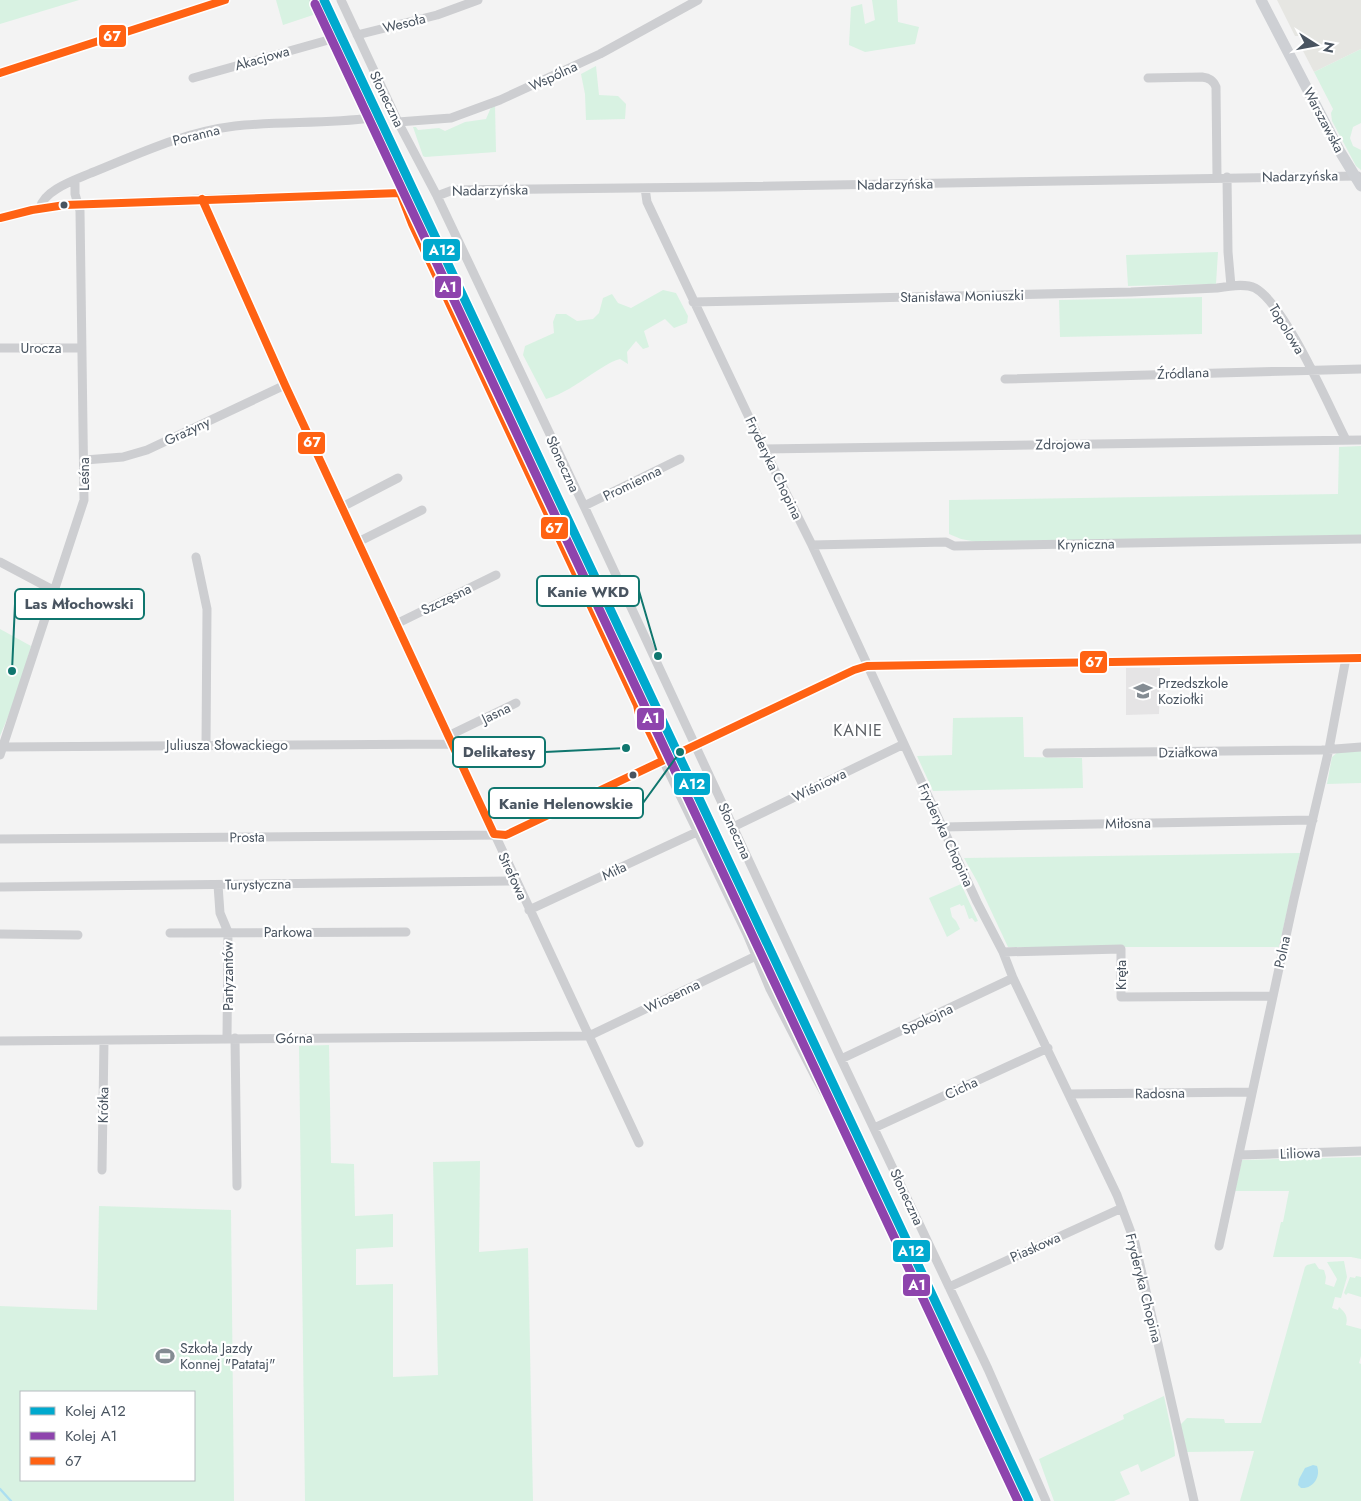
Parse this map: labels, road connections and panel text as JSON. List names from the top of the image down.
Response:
{
  "streets": {
    "main road": ["Warszawska"],
    "street": [
      "Wesoła",
      "Akacjowa",
      "Wspólna",
      "Słoneczna",
      "Poranna",
      "Nadarzyńska",
      "Stanisława Moniuszki",
      "Topolowa",
      "Urocza",
      "Źródlana",
      "Grażyny",
      "Zdrojowa",
      "Fryderyka Chopina",
      "Leśna",
      "Promienna",
      "Kryniczna",
      "Szczęsna",
      "Jasna",
      "Juliusza Słowackiego",
      "Działkowa",
      "Wiśniowa",
      "Miłosna",
      "Prosta",
      "Miła",
      "Strefowa",
      "Turystyczna",
      "Parkowa",
      "Polna",
      "Kręta",
      "Partyzantów",
      "Wiosenna",
      "Spokojna",
      "Górna",
      "Cicha",
      "Radosna",
      "Krótka",
      "Liliowa",
      "Piaskowa"
    ]
  },
  "crossings": [
    ["Wesoła", "Słoneczna"],
    ["Wspólna", "Słoneczna"],
    ["Słoneczna", "Nadarzyńska"],
    ["Słoneczna", "Promienna"],
    ["Słoneczna", "Wiśniowa"],
    ["Słoneczna", "Prosta"],
    ["Słoneczna", "Spokojna"],
    ["Słoneczna", "Cicha"],
    ["Słoneczna", "Piaskowa"],
    ["Warszawska", "Nadarzyńska"],
    ["Poranna", "Leśna"],
    ["Nadarzyńska", "Fryderyka Chopina"],
    ["Stanisława Moniuszki", "Topolowa"],
    ["Stanisława Moniuszki", "Fryderyka Chopina"],
    ["Topolowa", "Źródlana"],
    ["Topolowa", "Zdrojowa"],
    ["Urocza", "Leśna"],
    ["Grażyny", "Leśna"],
    ["Grażyny", "Strefowa"],
    ["Zdrojowa", "Fryderyka Chopina"],
    ["Fryderyka Chopina", "Kryniczna"],
    ["Fryderyka Chopina", "Wiśniowa"],
    ["Fryderyka Chopina", "Miłosna"],
    ["Fryderyka Chopina", "Prosta"],
    ["Fryderyka Chopina", "Kręta"],
    ["Fryderyka Chopina", "Spokojna"],
    ["Fryderyka Chopina", "Cicha"],
    ["Fryderyka Chopina", "Radosna"],
    ["Fryderyka Chopina", "Piaskowa"],
    ["Leśna", "Juliusza Słowackiego"],
    ["Szczęsna", "Strefowa"],
    ["Jasna", "Juliusza Słowackiego"],
    ["Jasna", "Strefowa"],
    ["Juliusza Słowackiego", "Strefowa"],
    ["Działkowa", "Polna"],
    ["Miłosna", "Polna"],
    ["Prosta", "Strefowa"],
    ["Prosta", "Polna"],
    ["Miła", "Strefowa"],
    ["Strefowa", "Turystyczna"],
    ["Strefowa", "Wiosenna"],
    ["Strefowa", "Górna"],
    ["Turystyczna", "Partyzantów"],
    ["Parkowa", "Partyzantów"],
    ["Polna", "Kręta"],
    ["Polna", "Radosna"],
    ["Polna", "Liliowa"],
    ["Partyzantów", "Górna"],
    ["Wiosenna", "Górna"],
    ["Górna", "Krótka"]
  ],
  "districts": ["KANIE"],
  "places": {
    "other": [
      "Kanie WKD",
      "Las Młochowski",
      "Delikatesy",
      "Kanie Helenowskie"
    ],
    "school or university": ["Przedszkole Koziołki"],
    "sports": ["Szkoła Jazdy Konnej \"Patataj\""]
  },
  "lines": ["rail line A12", "transit line 67", "rail line A1"],
  "legend": ["Kolej A12", "Kolej A1", "67"],
  "north": "right"
}
